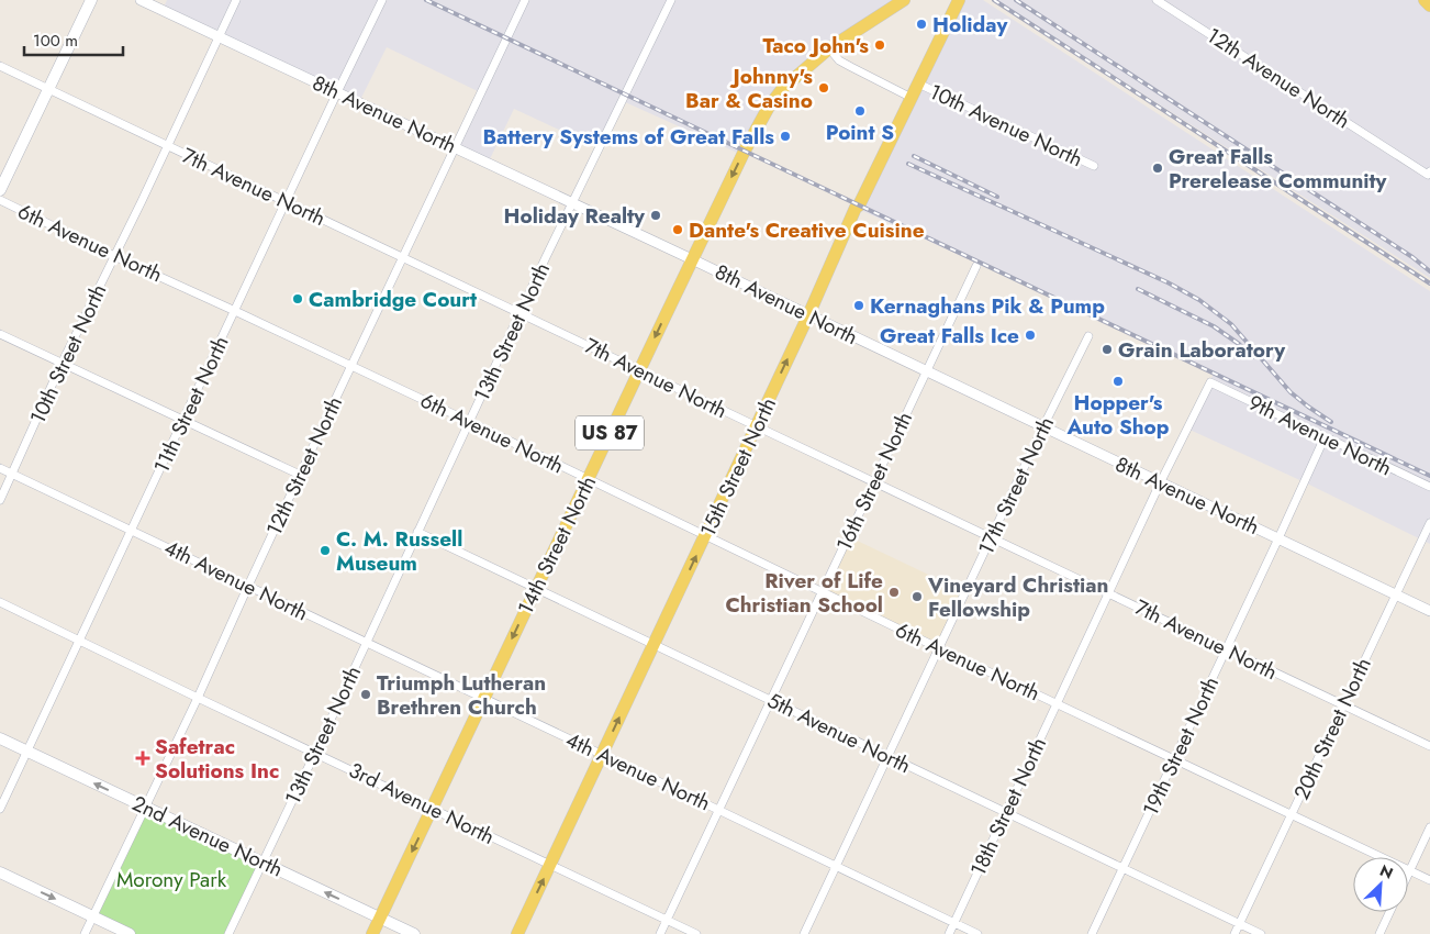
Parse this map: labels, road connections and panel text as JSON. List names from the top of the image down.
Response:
{
  "streets": {
    "main road": [
      "US 87",
      "15th Street North",
      "14th Street North",
      "2nd Avenue North"
    ],
    "street": [
      "12th Avenue North",
      "8th Avenue North",
      "10th Avenue North",
      "7th Avenue North",
      "6th Avenue North",
      "13th Street North",
      "10th Street North",
      "11th Street North",
      "9th Avenue North",
      "12th Street North",
      "16th Street North",
      "17th Street North",
      "4th Avenue North",
      "20th Street North",
      "5th Avenue North",
      "19th Street North",
      "3rd Avenue North",
      "18th Street North"
    ]
  },
  "crossings": [
    ["8th Avenue North", "13th Street North"],
    ["8th Avenue North", "10th Street North"],
    ["8th Avenue North", "11th Street North"],
    ["8th Avenue North", "12th Street North"],
    ["8th Avenue North", "15th Street North"],
    ["8th Avenue North", "16th Street North"],
    ["8th Avenue North", "17th Street North"],
    ["8th Avenue North", "14th Street North"],
    ["8th Avenue North", "20th Street North"],
    ["8th Avenue North", "19th Street North"],
    ["8th Avenue North", "18th Street North"],
    ["10th Avenue North", "15th Street North"],
    ["10th Avenue North", "14th Street North"],
    ["7th Avenue North", "13th Street North"],
    ["7th Avenue North", "10th Street North"],
    ["7th Avenue North", "11th Street North"],
    ["7th Avenue North", "12th Street North"],
    ["7th Avenue North", "15th Street North"],
    ["7th Avenue North", "16th Street North"],
    ["7th Avenue North", "17th Street North"],
    ["7th Avenue North", "14th Street North"],
    ["7th Avenue North", "20th Street North"],
    ["7th Avenue North", "19th Street North"],
    ["7th Avenue North", "18th Street North"],
    ["6th Avenue North", "13th Street North"],
    ["6th Avenue North", "10th Street North"],
    ["6th Avenue North", "11th Street North"],
    ["6th Avenue North", "12th Street North"],
    ["6th Avenue North", "15th Street North"],
    ["6th Avenue North", "16th Street North"],
    ["6th Avenue North", "17th Street North"],
    ["6th Avenue North", "14th Street North"],
    ["6th Avenue North", "20th Street North"],
    ["6th Avenue North", "19th Street North"],
    ["6th Avenue North", "18th Street North"],
    ["13th Street North", "4th Avenue North"],
    ["13th Street North", "5th Avenue North"],
    ["13th Street North", "3rd Avenue North"],
    ["13th Street North", "2nd Avenue North"],
    ["10th Street North", "4th Avenue North"],
    ["11th Street North", "4th Avenue North"],
    ["11th Street North", "3rd Avenue North"],
    ["11th Street North", "2nd Avenue North"],
    ["9th Avenue North", "19th Street North"],
    ["9th Avenue North", "18th Street North"],
    ["12th Street North", "4th Avenue North"],
    ["12th Street North", "3rd Avenue North"],
    ["12th Street North", "2nd Avenue North"],
    ["15th Street North", "4th Avenue North"],
    ["15th Street North", "5th Avenue North"],
    ["15th Street North", "3rd Avenue North"],
    ["16th Street North", "4th Avenue North"],
    ["16th Street North", "5th Avenue North"],
    ["16th Street North", "3rd Avenue North"],
    ["17th Street North", "4th Avenue North"],
    ["17th Street North", "5th Avenue North"],
    ["14th Street North", "4th Avenue North"],
    ["14th Street North", "5th Avenue North"],
    ["14th Street North", "3rd Avenue North"],
    ["14th Street North", "2nd Avenue North"],
    ["4th Avenue North", "18th Street North"],
    ["20th Street North", "5th Avenue North"],
    ["5th Avenue North", "19th Street North"],
    ["5th Avenue North", "18th Street North"]
  ],
  "one_way": ["15th Street North", "14th Street North", "2nd Avenue North"],
  "parks": ["Morony Park"],
  "places": {
    "other": [
      "Holiday",
      "Taco John's",
      "Johnny's Bar & Casino",
      "Point S",
      "Battery Systems of Great Falls",
      "Great Falls Prerelease Community",
      "Holiday Realty",
      "Dante's Creative Cuisine",
      "Cambridge Court",
      "Kernaghans Pik & Pump",
      "Great Falls Ice",
      "Grain Laboratory",
      "Hopper's Auto Shop",
      "C. M. Russell Museum",
      "River of Life Christian School",
      "Vineyard Christian Fellowship",
      "Triumph Lutheran Brethren Church"
    ],
    "health": ["Safetrac Solutions Inc"]
  },
  "scale_bar": "100 m",
  "north": "top right"
}
